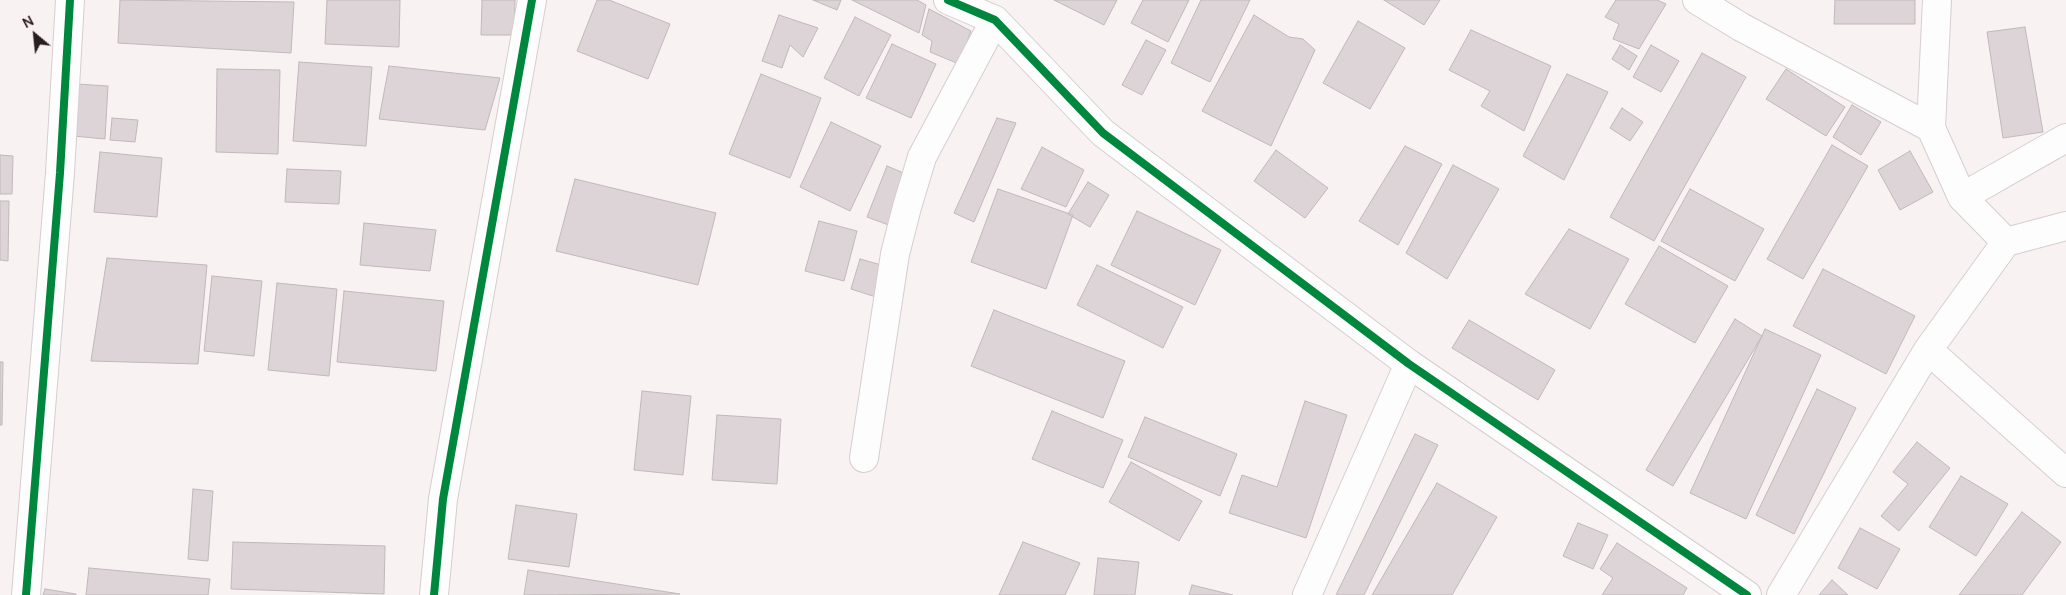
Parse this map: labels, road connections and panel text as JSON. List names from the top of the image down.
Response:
{
  "north": "top left"
}
